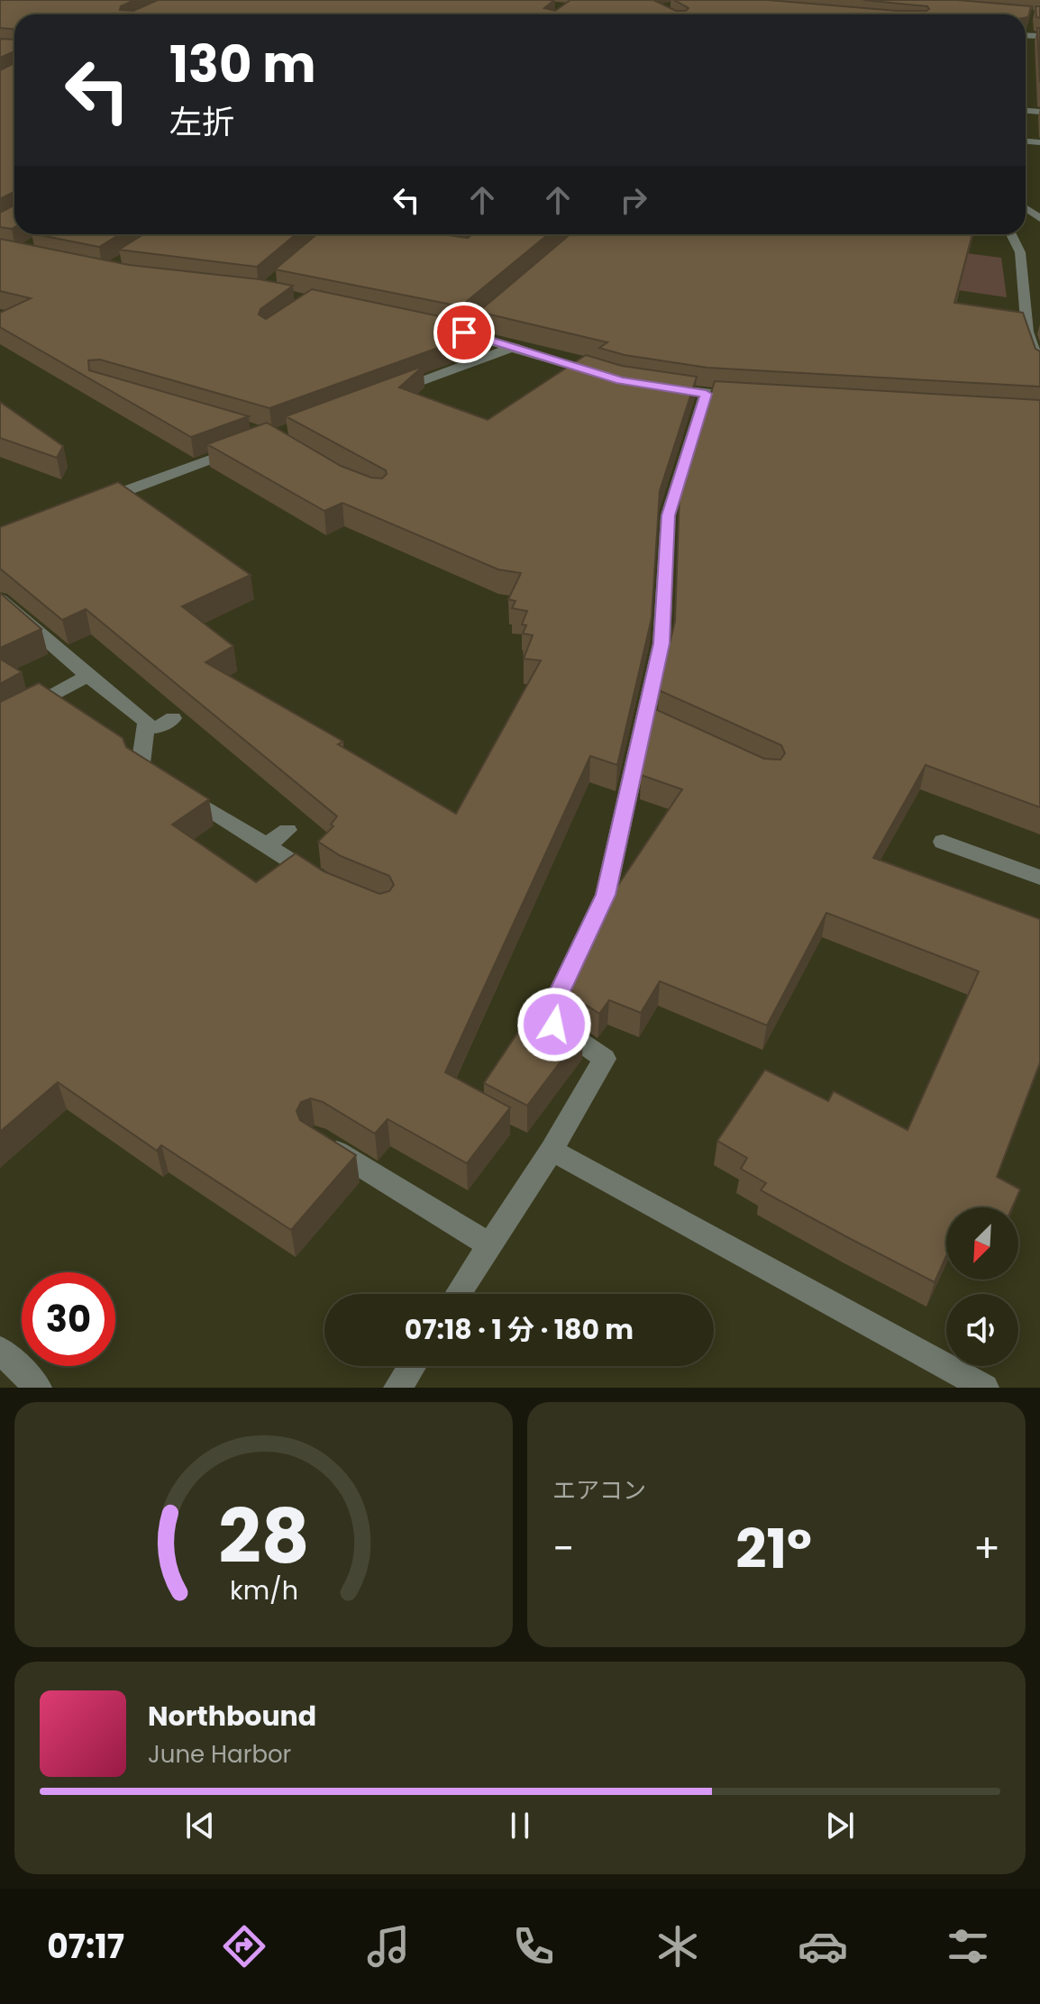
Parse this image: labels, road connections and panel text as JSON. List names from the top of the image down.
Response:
{
  "north": "bottom left",
  "page": {
    "turn": ["130 m", "左折"],
    "limit": "30",
    "trip": "07:18 · 1 分 · 180 m",
    "tile": "エアコン",
    "heat": ["−", "21°", "+"],
    "song": ["Northbound", "June Harbor"],
    "tabs": "07:17",
    "gauge": ["28", "km/h"]
  }
}
